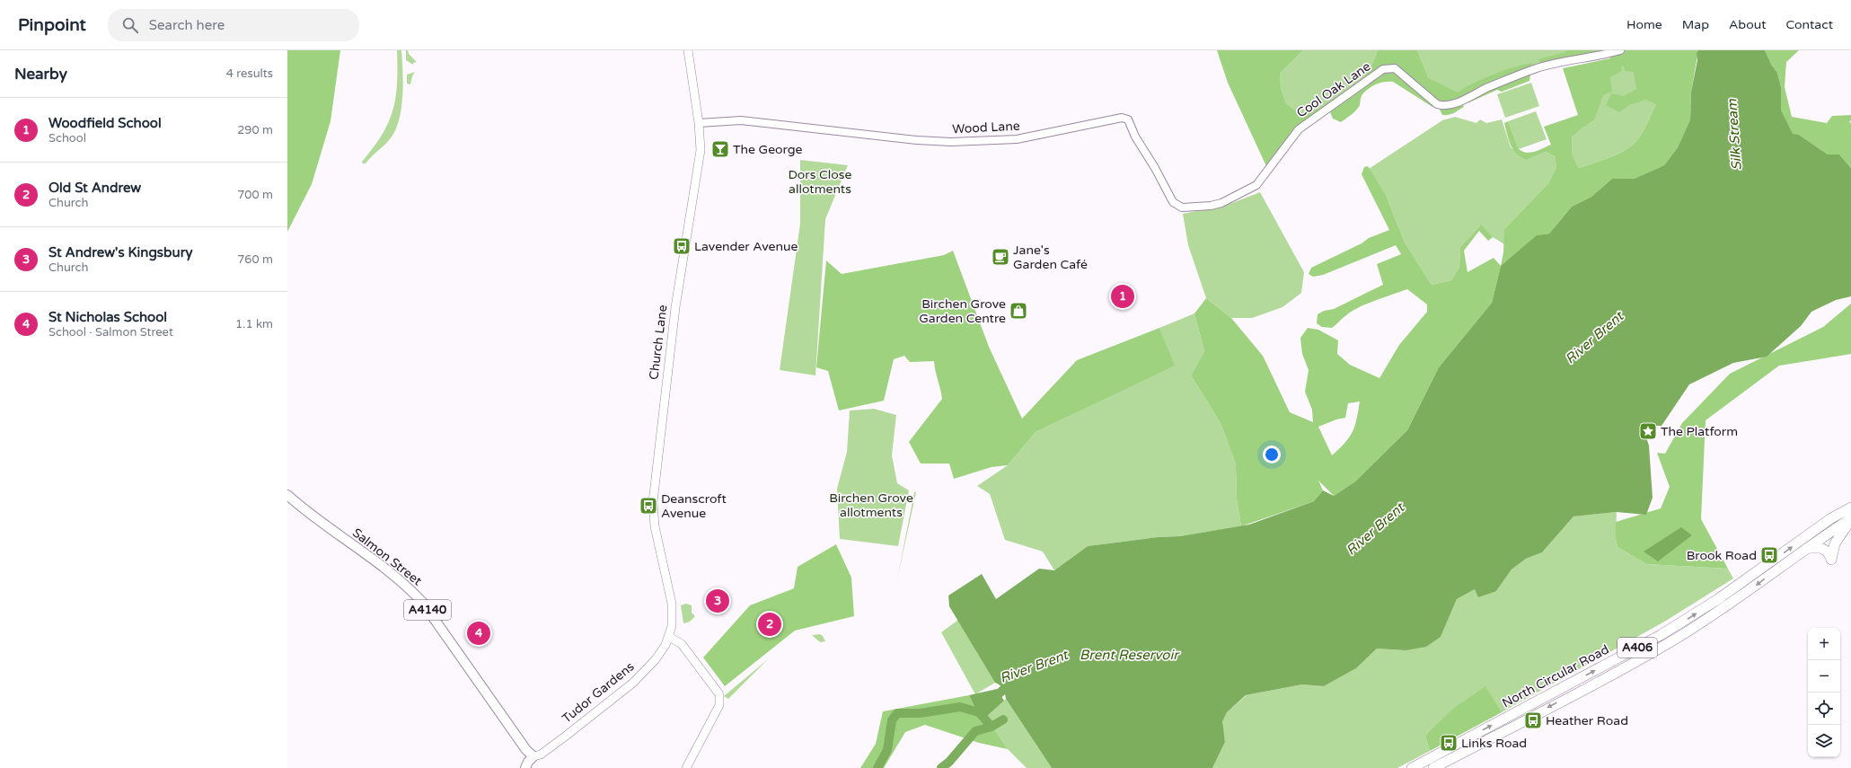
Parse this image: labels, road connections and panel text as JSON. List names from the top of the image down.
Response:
{
  "streets": {
    "highway": ["A406", "North Circular Road"],
    "main road": [
      "Church Lane",
      "Salmon Street",
      "A4140",
      "Tudor Gardens"
    ],
    "street": ["Cool Oak Lane", "Wood Lane"]
  },
  "crossings": [
    ["Cool Oak Lane", "Wood Lane"],
    ["Wood Lane", "Church Lane"],
    ["Church Lane", "Tudor Gardens"],
    ["Salmon Street", "Tudor Gardens"]
  ],
  "water": ["Silk Stream", "River Brent", "Brent Reservoir"],
  "parks": ["Dors Close allotments", "Birchen Grove allotments"],
  "places": {
    "bar": ["The George"],
    "bus stop": [
      "Lavender Avenue",
      "Deanscroft Avenue",
      "Brook Road",
      "Heather Road",
      "Links Road"
    ],
    "cafe": ["Jane's Garden Café"],
    "shop": ["Birchen Grove Garden Centre"],
    "place": ["The Platform"]
  },
  "page": {
    "header": "Pinpoint",
    "search": "Search here",
    "nav": [
      "Home",
      "Map",
      "About",
      "Contact"
    ],
    "heading": ["Nearby", "4 results"],
    "list": [
      {
        "mark": "1",
        "name": "Woodfield School",
        "note": "School",
        "value": "290 m"
      },
      {
        "mark": "2",
        "name": "Old St Andrew",
        "note": "Church",
        "value": "700 m"
      },
      {
        "mark": "3",
        "name": "St Andrew's Kingsbury",
        "note": "Church",
        "value": "760 m"
      },
      {
        "mark": "4",
        "name": "St Nicholas School",
        "note": "School · Salmon Street",
        "value": "1.1 km"
      }
    ],
    "pins": [
      "1",
      "3",
      "2",
      "4"
    ],
    "map_buttons": ["+", "−"]
  }
}
